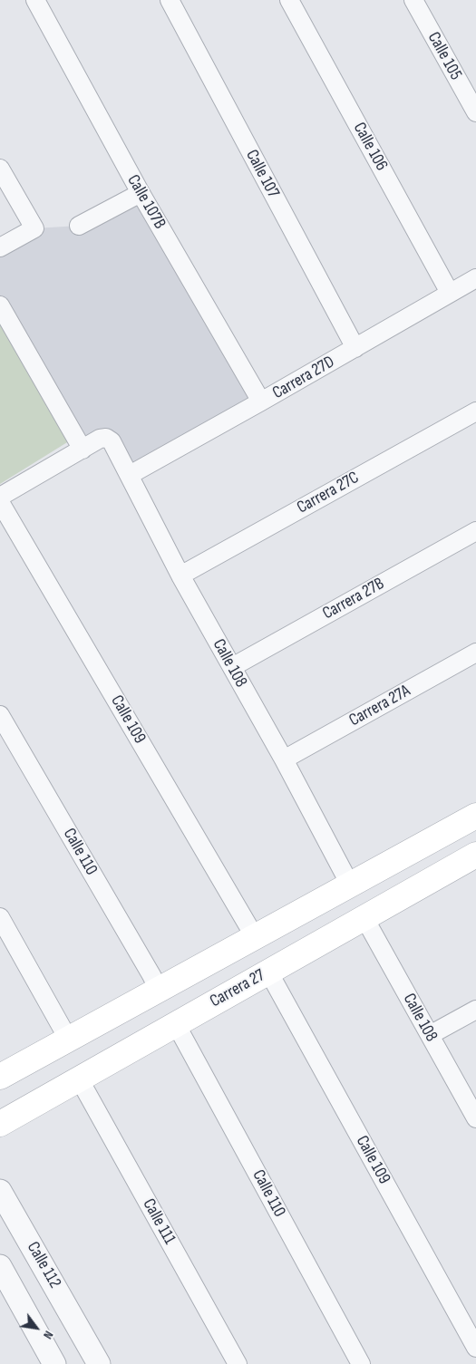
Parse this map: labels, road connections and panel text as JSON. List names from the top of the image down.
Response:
{
  "streets": {
    "main road": ["Carrera 27"],
    "street": [
      "Calle 105",
      "Calle 106",
      "Calle 107",
      "Calle 107B",
      "Carrera 27D",
      "Carrera 27C",
      "Carrera 27B",
      "Calle 108",
      "Carrera 27A",
      "Calle 109",
      "Calle 110",
      "Calle 111",
      "Calle 112"
    ]
  },
  "crossings": [
    ["Calle 106", "Carrera 27D"],
    ["Calle 107", "Carrera 27D"],
    ["Calle 107B", "Carrera 27D"],
    ["Carrera 27D", "Calle 108"],
    ["Carrera 27C", "Calle 108"],
    ["Carrera 27B", "Calle 108"],
    ["Calle 108", "Carrera 27A"],
    ["Calle 108", "Carrera 27"],
    ["Calle 109", "Carrera 27"],
    ["Calle 110", "Carrera 27"],
    ["Carrera 27", "Calle 111"]
  ],
  "north": "bottom right"
}
